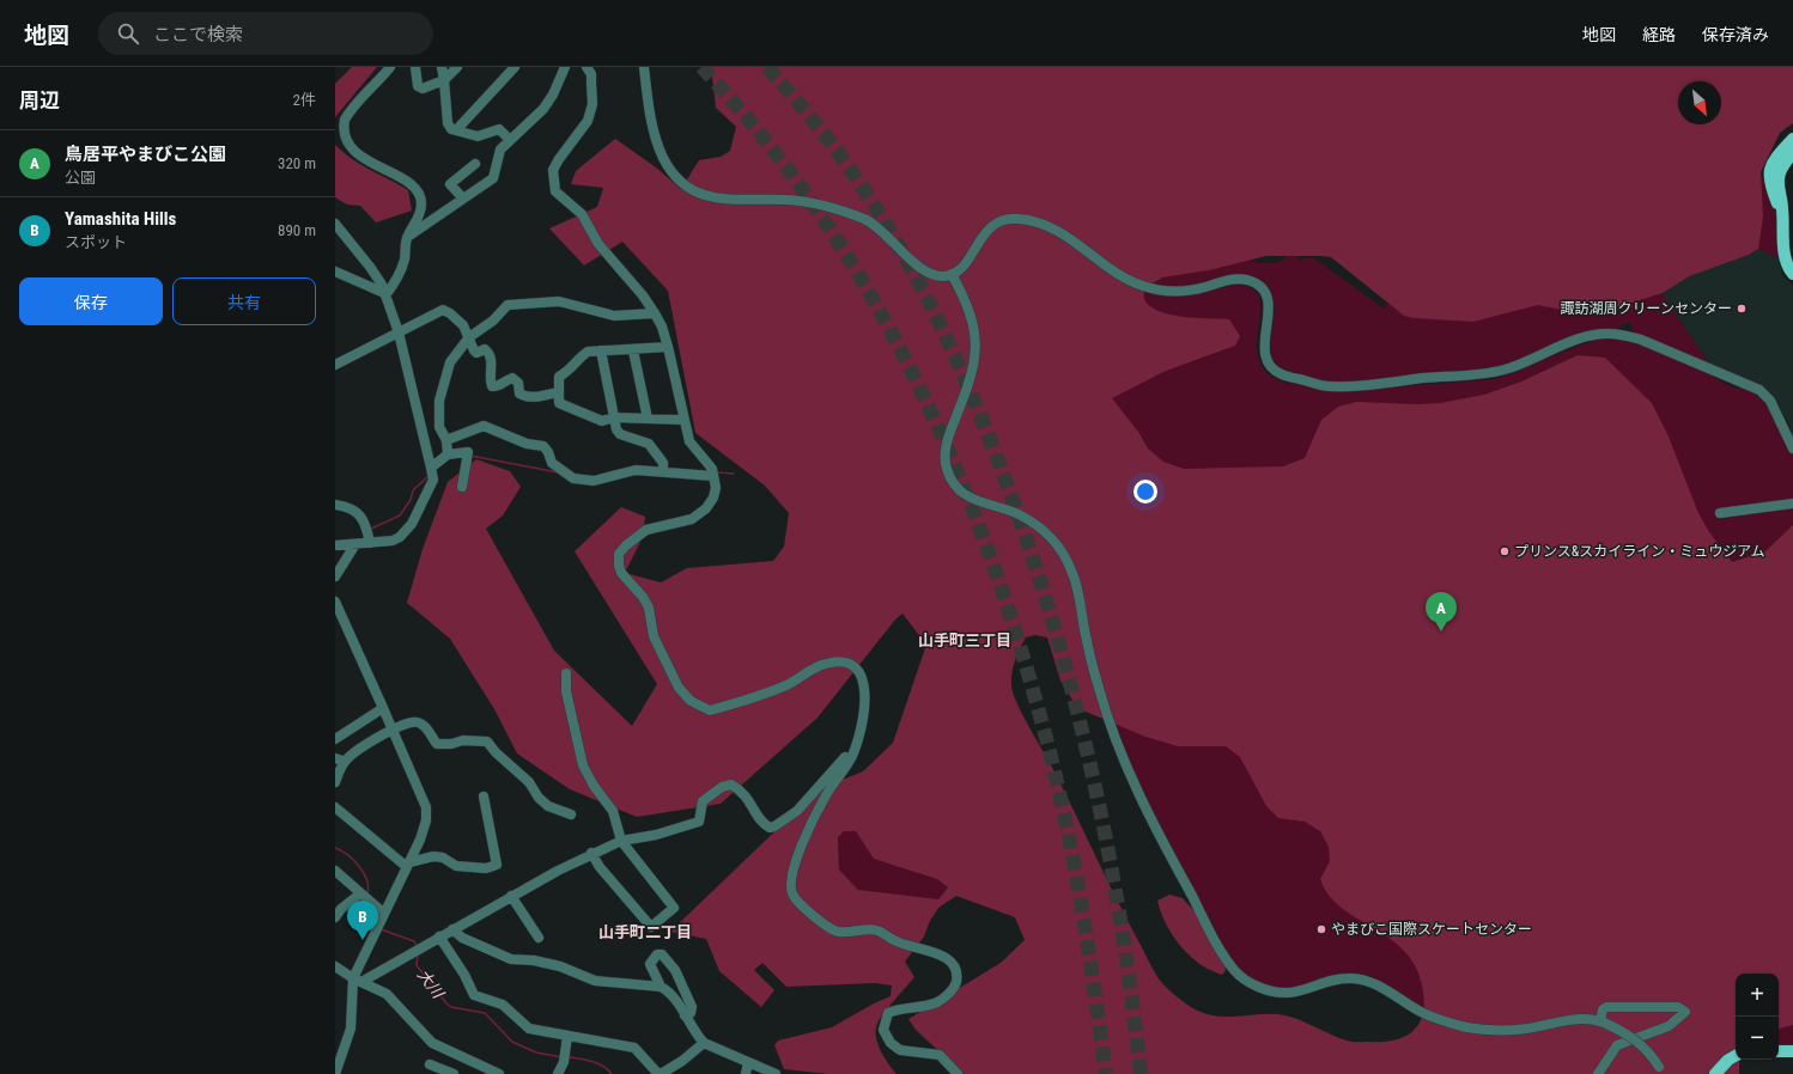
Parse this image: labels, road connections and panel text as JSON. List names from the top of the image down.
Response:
{
  "districts": ["山手町三丁目", "山手町二丁目"],
  "water": ["大川"],
  "places": ["諏訪湖周クリーンセンター", "プリンス&スカイライン・ミュウジアム", "やまびこ国際スケートセンター"],
  "north": "bottom right",
  "page": {
    "header": "地図",
    "search": "ここで検索",
    "nav": ["地図", "経路", "保存済み"],
    "heading": ["周辺", "2件"],
    "list": [
      {
        "mark": "A",
        "name": "鳥居平やまびこ公園",
        "note": "公園",
        "value": "320 m"
      },
      {
        "mark": "B",
        "name": "Yamashita Hills",
        "note": "スポット",
        "value": "890 m"
      }
    ],
    "buttons": ["保存", "共有"],
    "pins": ["A", "B"],
    "map_buttons": ["+", "−"]
  }
}
